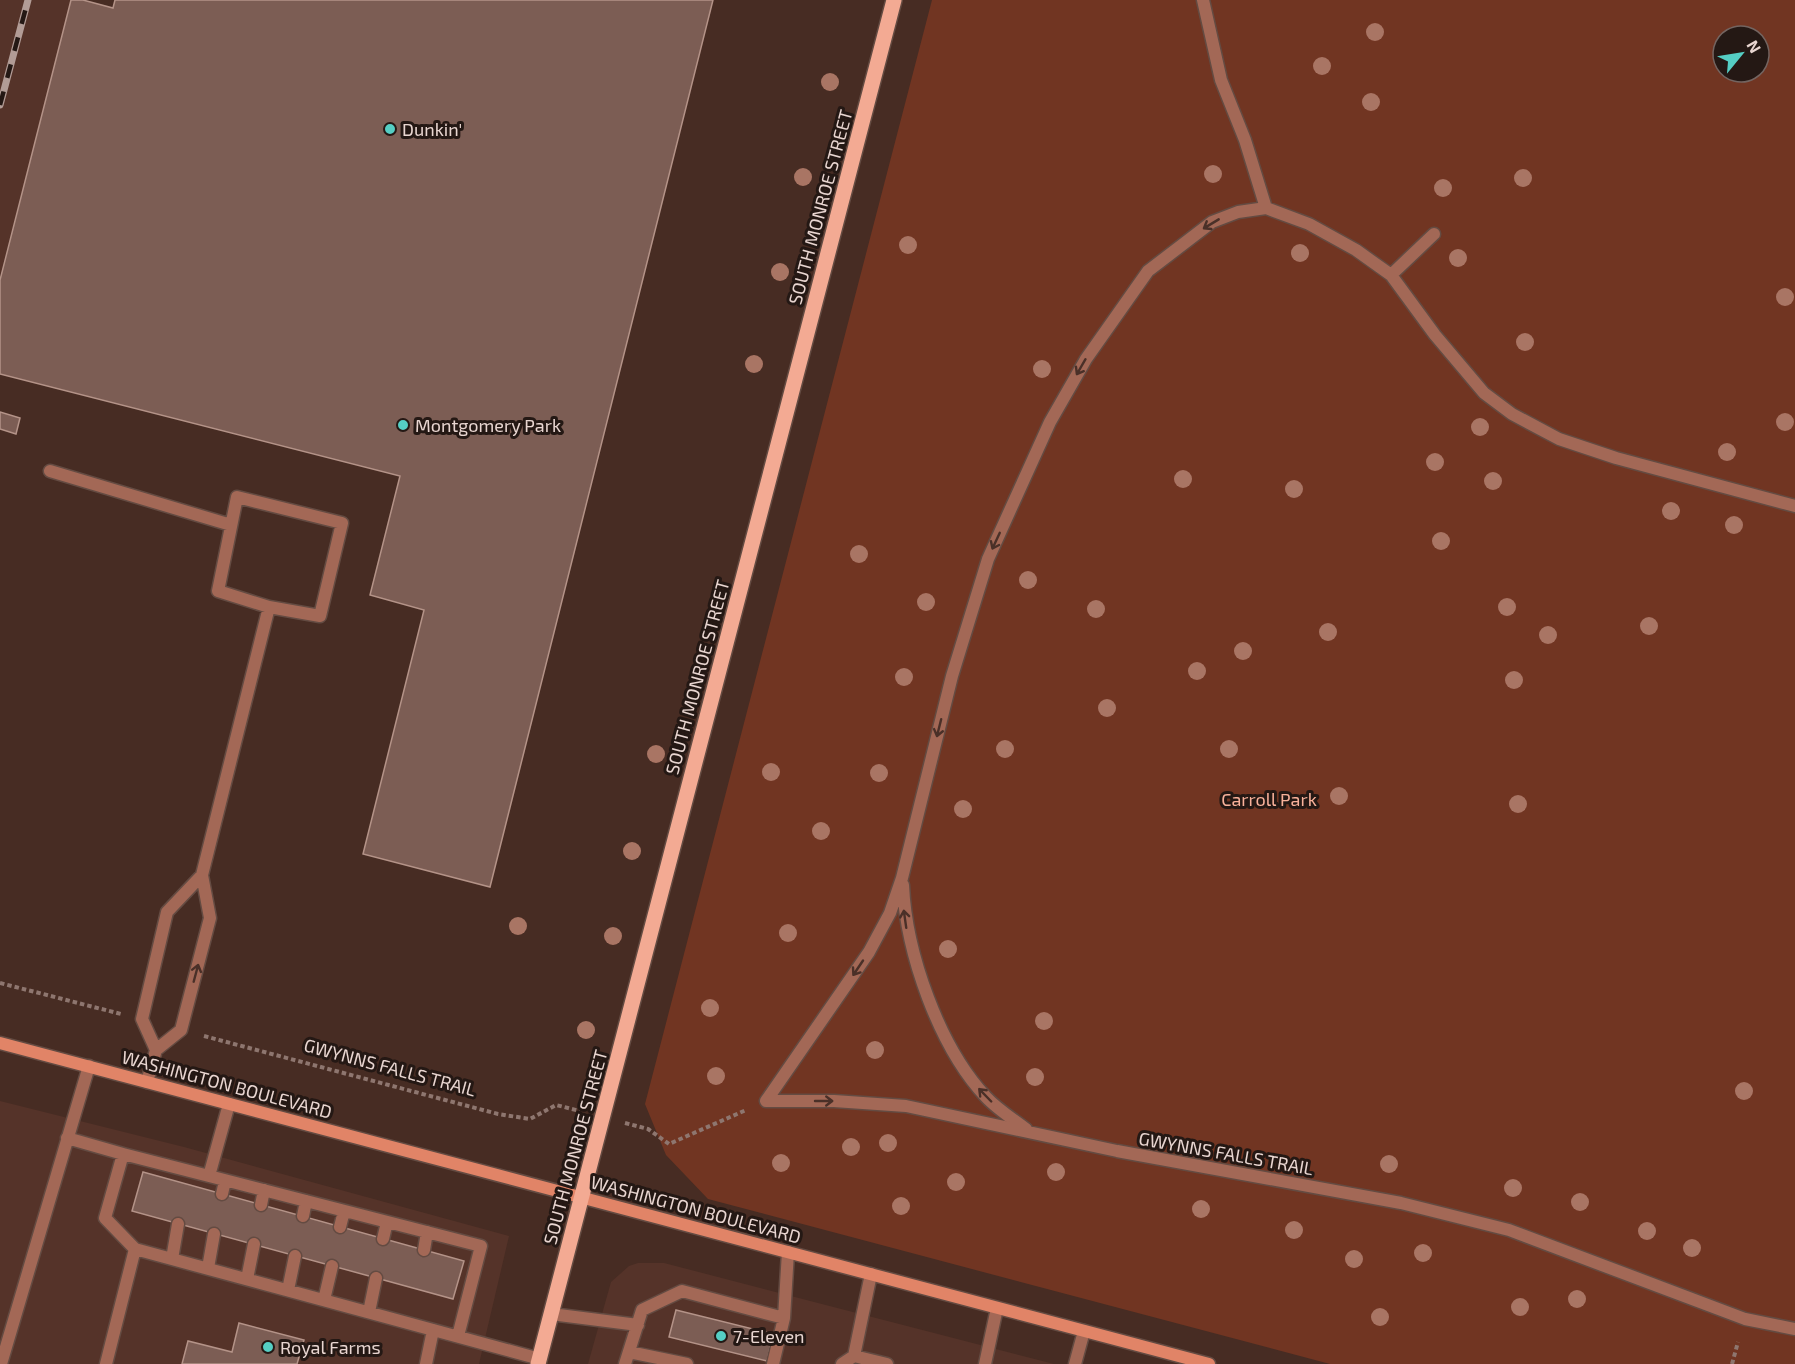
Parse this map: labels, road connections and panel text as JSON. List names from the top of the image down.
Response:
{
  "streets": {
    "main road": ["SOUTH MONROE STREET", "WASHINGTON BOULEVARD"],
    "lane": ["GWYNNS FALLS TRAIL"]
  },
  "crossings": [
    ["SOUTH MONROE STREET", "WASHINGTON BOULEVARD"]
  ],
  "parks": ["Carroll Park"],
  "places": [
    "Dunkin'",
    "Montgomery Park",
    "7-Eleven",
    "Royal Farms"
  ],
  "north": "top right"
}
